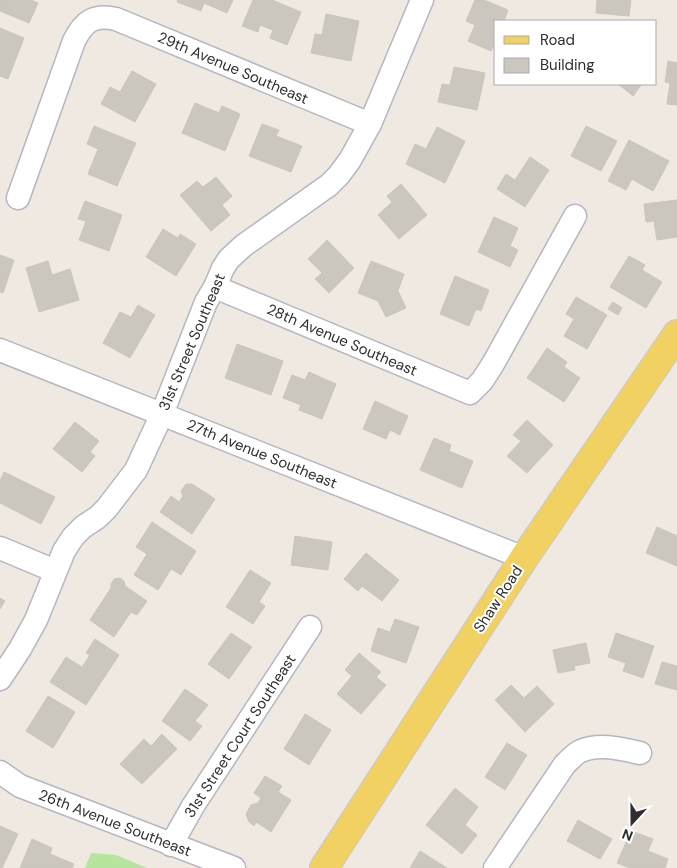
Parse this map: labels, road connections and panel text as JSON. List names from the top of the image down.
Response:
{
  "streets": {
    "main road": ["Shaw Road"],
    "street": [
      "29th Avenue Southeast",
      "28th Avenue Southeast",
      "31st Street Southeast",
      "27th Avenue Southeast",
      "31st Street Court Southeast",
      "26th Avenue Southeast"
    ]
  },
  "crossings": [
    ["29th Avenue Southeast", "31st Street Southeast"],
    ["28th Avenue Southeast", "31st Street Southeast"],
    ["31st Street Southeast", "27th Avenue Southeast"],
    ["27th Avenue Southeast", "Shaw Road"],
    ["31st Street Court Southeast", "26th Avenue Southeast"]
  ],
  "legend": ["Road", "Building"],
  "north": "bottom"
}
